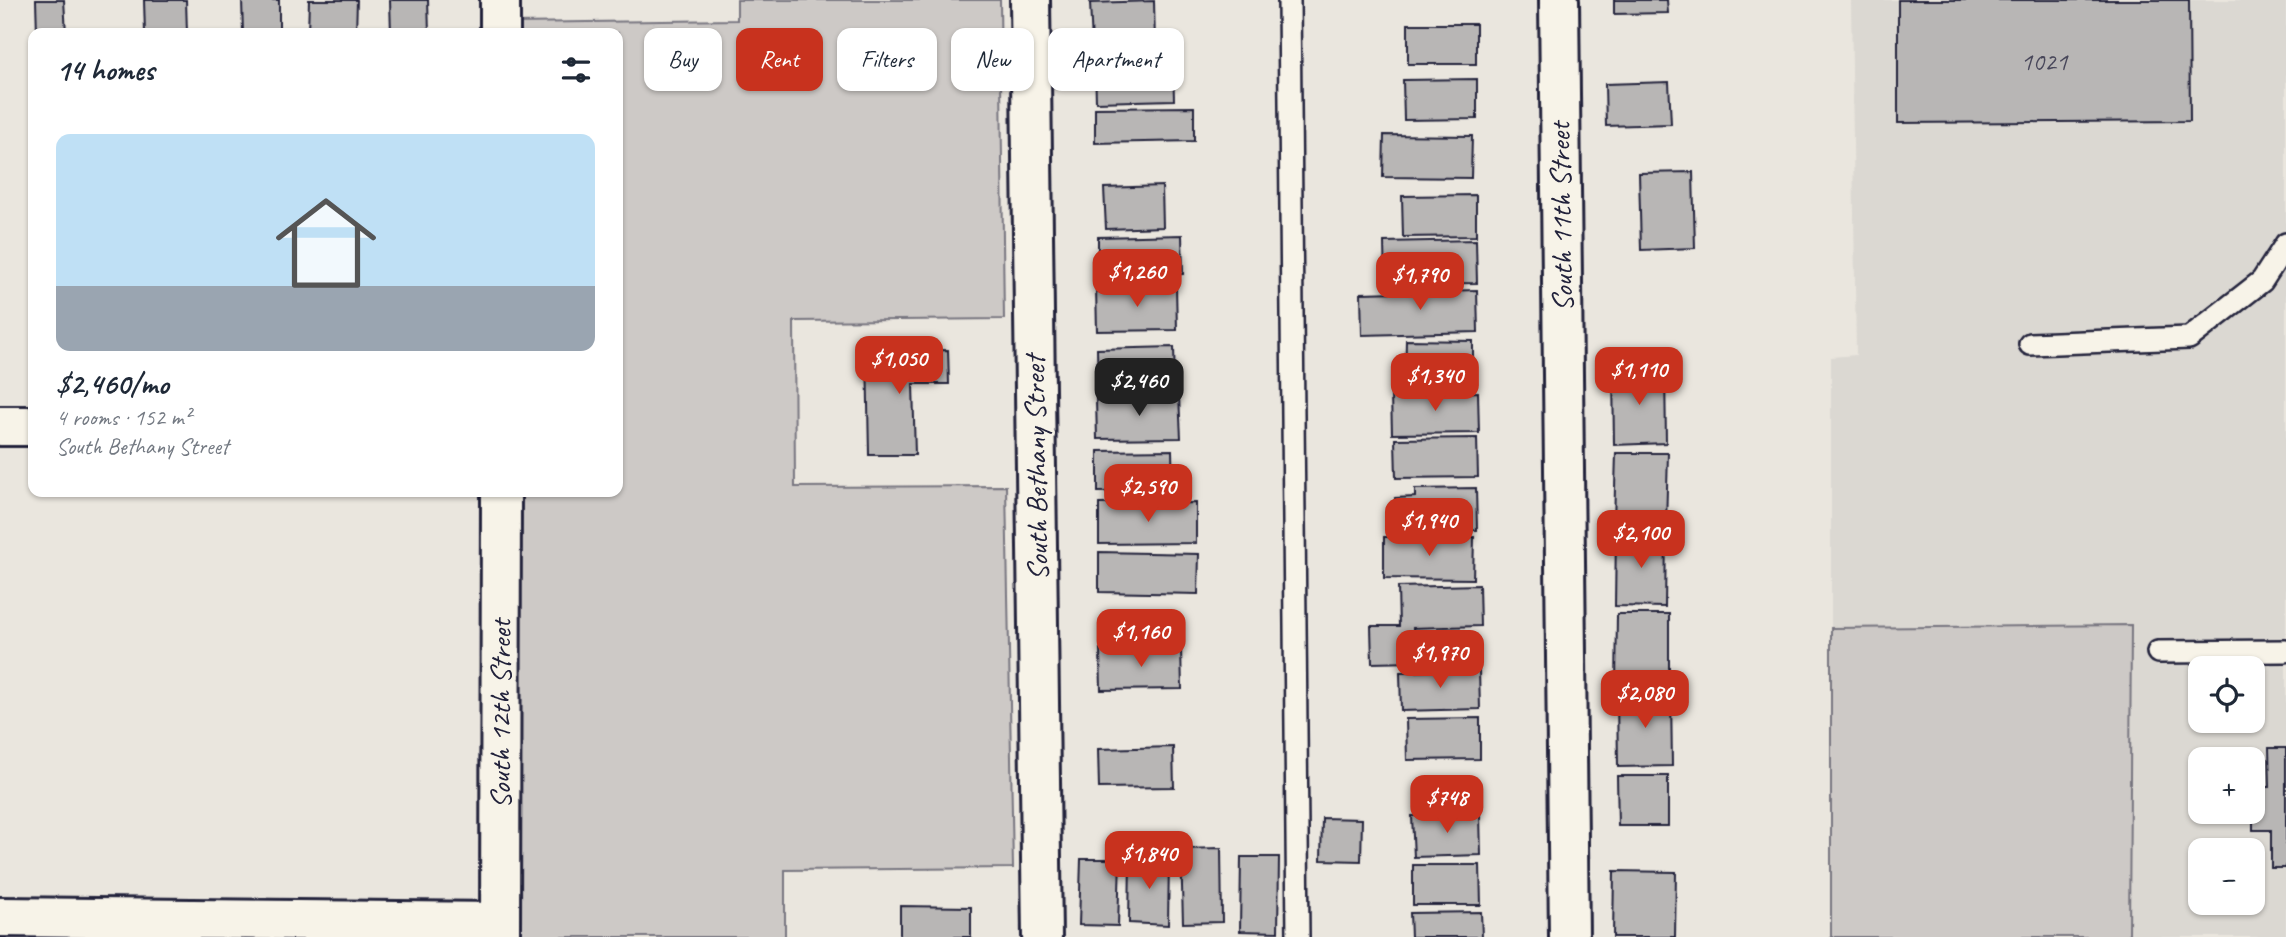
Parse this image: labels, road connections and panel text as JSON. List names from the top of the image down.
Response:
{
  "streets": {
    "street": ["South 11th Street", "South Bethany Street", "South 12th Street"]
  },
  "house_numbers": ["1021"],
  "page": {
    "chip": [
      "Buy",
      "Rent",
      "Filters",
      "New",
      "Apartment"
    ],
    "heading": "14 homes",
    "list": [
      {
        "name": "$2,460/mo",
        "note": "4 rooms · 152 m² · South Bethany Street"
      }
    ],
    "price": [
      "$1,260",
      "$1,790",
      "$1,050",
      "$1,110",
      "$1,340",
      "$2,460",
      "$2,590",
      "$1,940",
      "$2,100",
      "$1,160",
      "$1,970",
      "$2,080",
      "$748",
      "$1,840"
    ],
    "map_buttons": ["+", "−"]
  }
}
